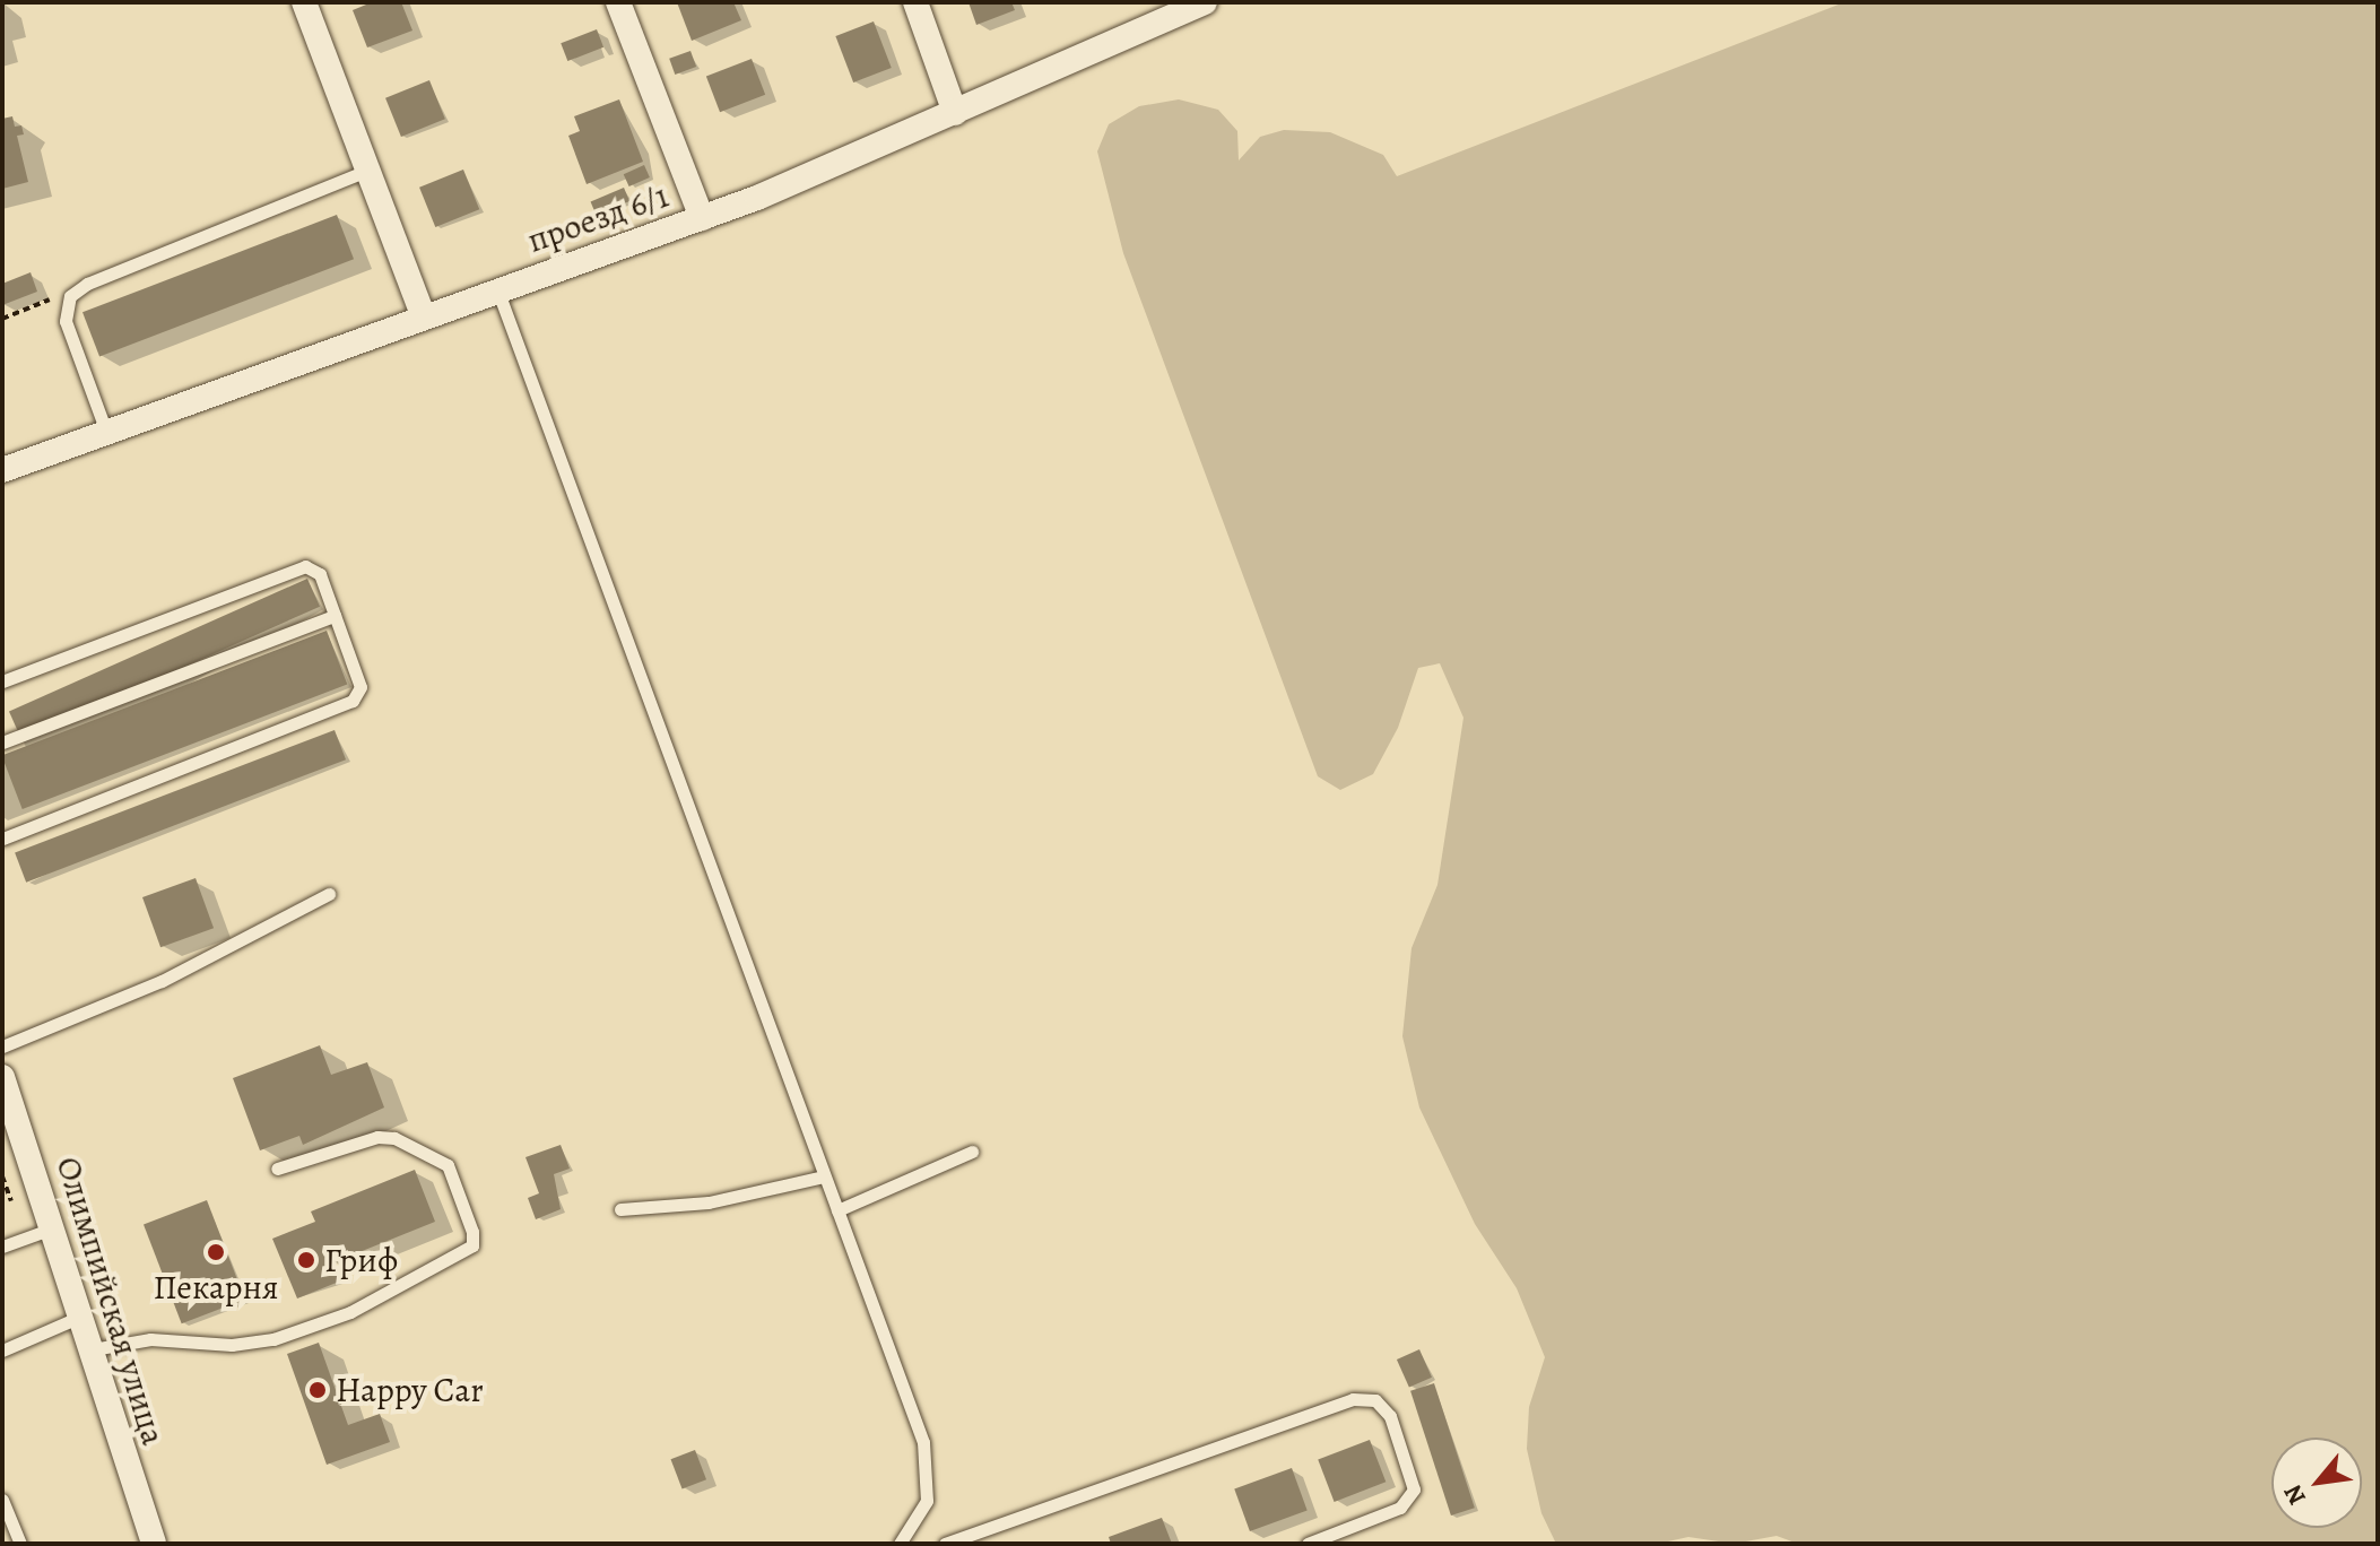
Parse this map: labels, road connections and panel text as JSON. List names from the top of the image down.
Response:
{
  "streets": {
    "street": ["проезд 6/1", "Олимпийская улица"]
  },
  "places": ["Пекарня", "Гриф", "Happy Car"],
  "north": "bottom left"
}
